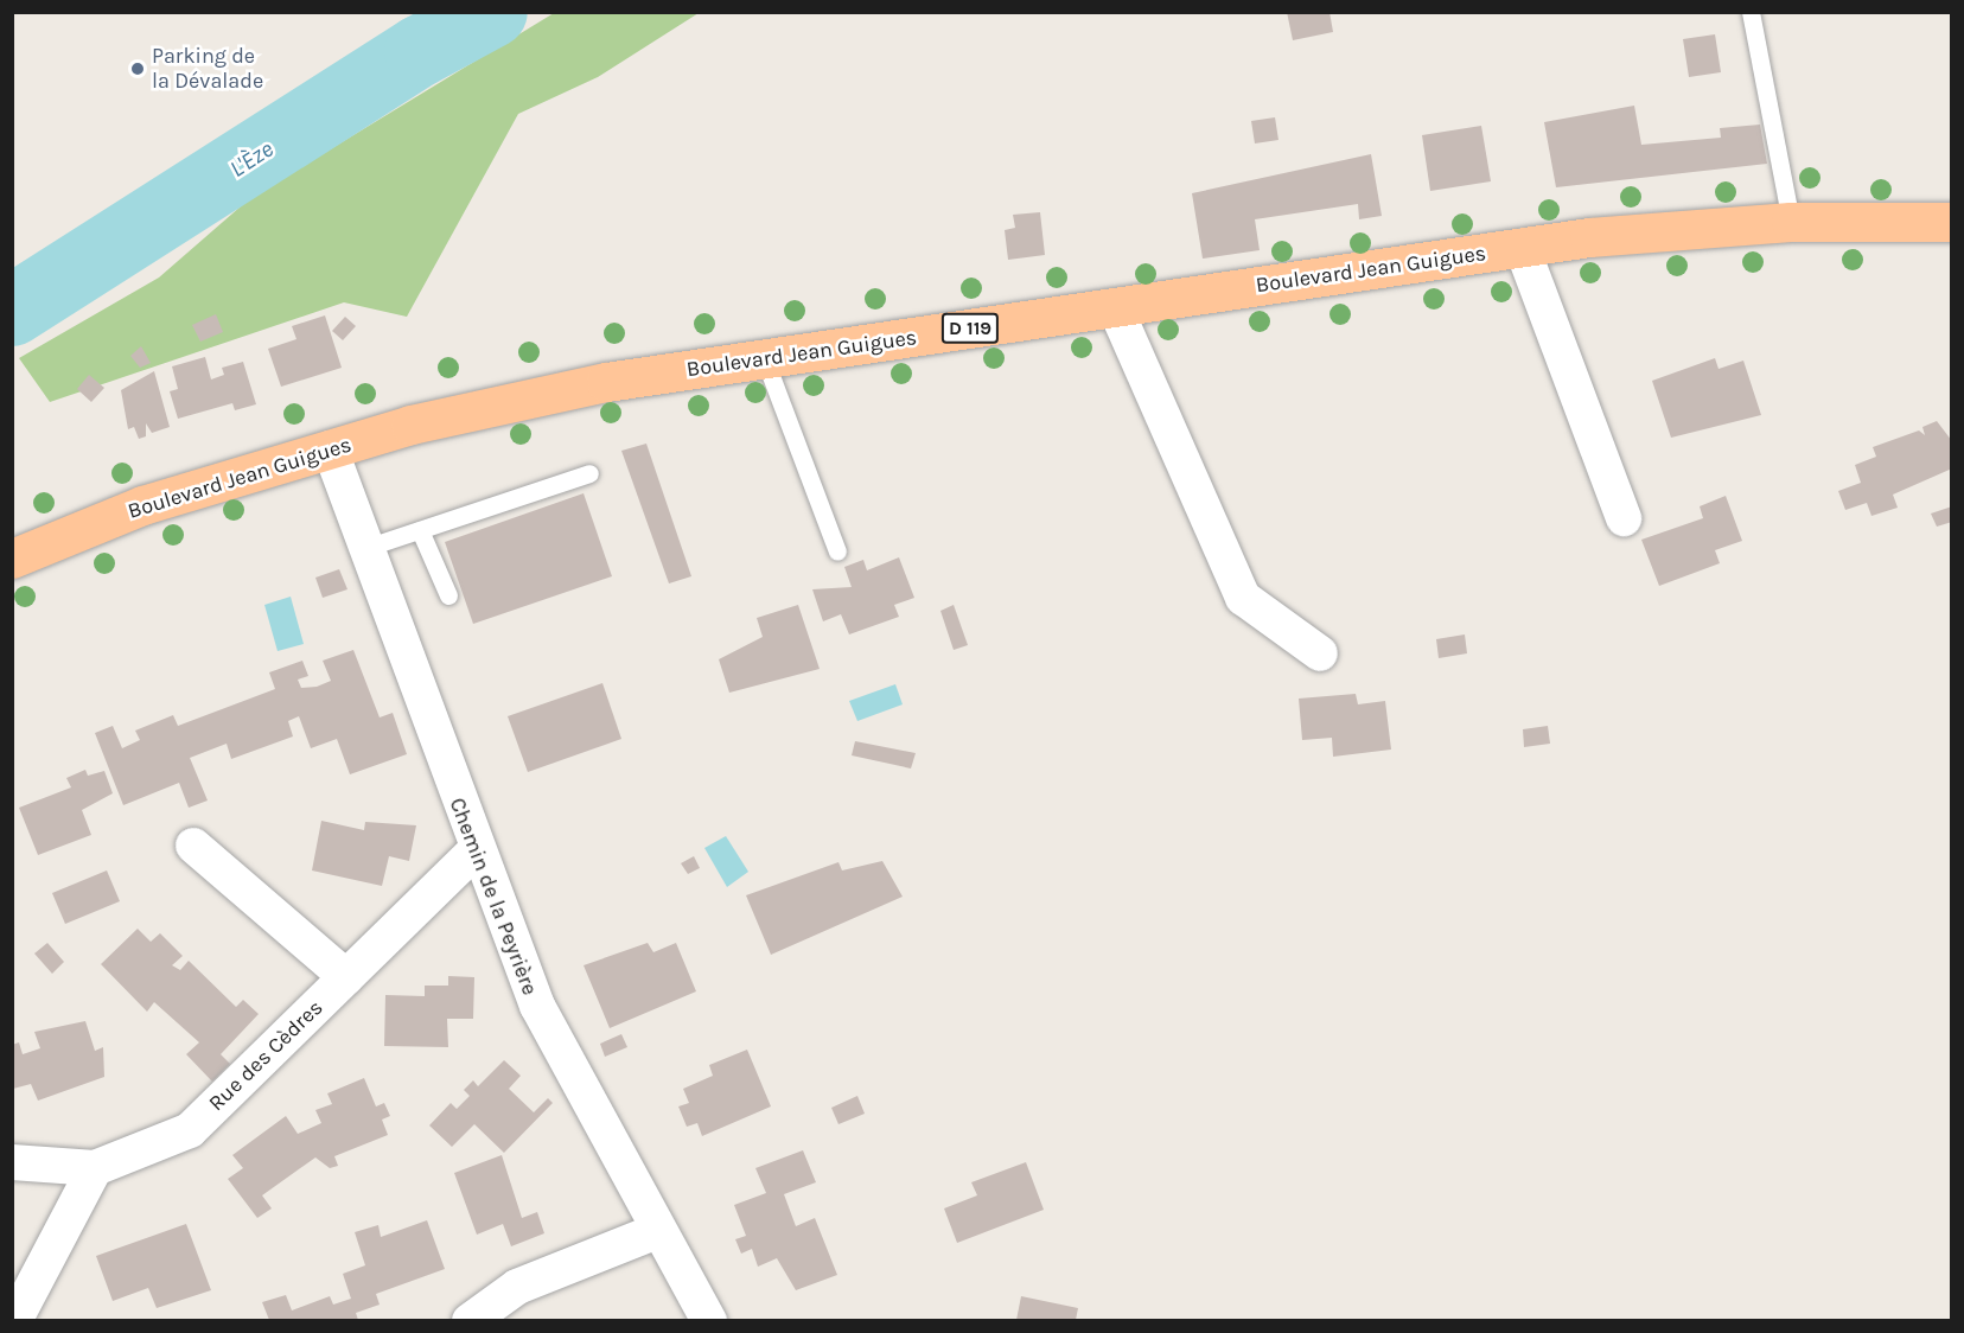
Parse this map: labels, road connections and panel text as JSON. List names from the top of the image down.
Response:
{
  "streets": {
    "main road": ["Boulevard Jean Guigues", "D 119"],
    "street": ["Chemin de la Peyrière", "Rue des Cèdres"]
  },
  "crossings": [
    ["Boulevard Jean Guigues", "Chemin de la Peyrière"],
    ["Chemin de la Peyrière", "Rue des Cèdres"]
  ],
  "water": ["L'Èze"],
  "places": ["Parking de la Dévalade"]
}
